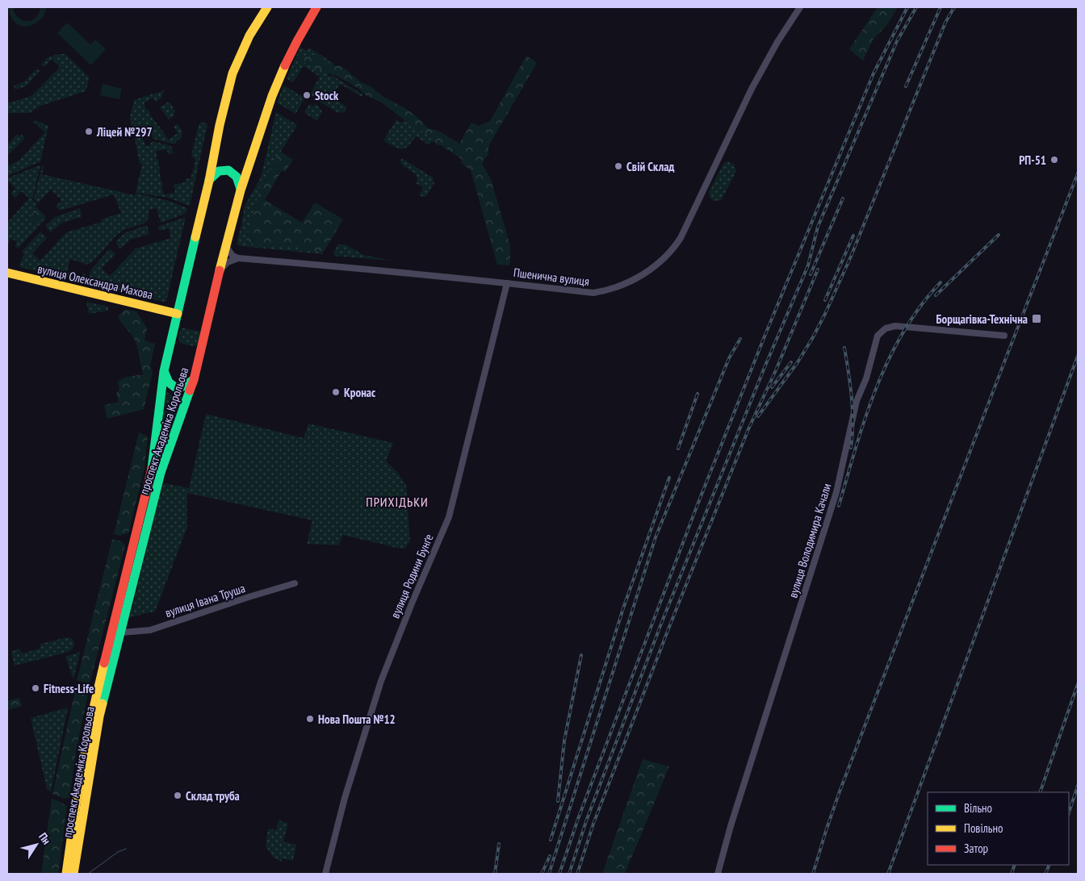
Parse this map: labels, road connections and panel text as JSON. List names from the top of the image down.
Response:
{
  "streets": {
    "main road": ["вулиця Олександра Махова", "проспект Академіка Корольова"],
    "street": [
      "Пшенична вулиця",
      "вулиця Володимира Качали",
      "вулиця Родини Бунґе",
      "вулиця Івана Труша"
    ]
  },
  "crossings": [
    ["Пшенична вулиця", "вулиця Родини Бунґе"],
    ["вулиця Олександра Махова", "проспект Академіка Корольова"],
    ["проспект Академіка Корольова", "вулиця Івана Труша"]
  ],
  "districts": ["ПРИХІДЬКИ"],
  "places": {
    "other": [
      "Stock",
      "Ліцей №297",
      "РП-51",
      "Свій Склад",
      "Кронас",
      "Fitness-Life",
      "Нова Пошта №12",
      "Склад труба"
    ],
    "transit": ["Борщагівка-Технічна"]
  },
  "legend": ["Вільно", "Повільно", "Затор"],
  "north": "top right"
}
